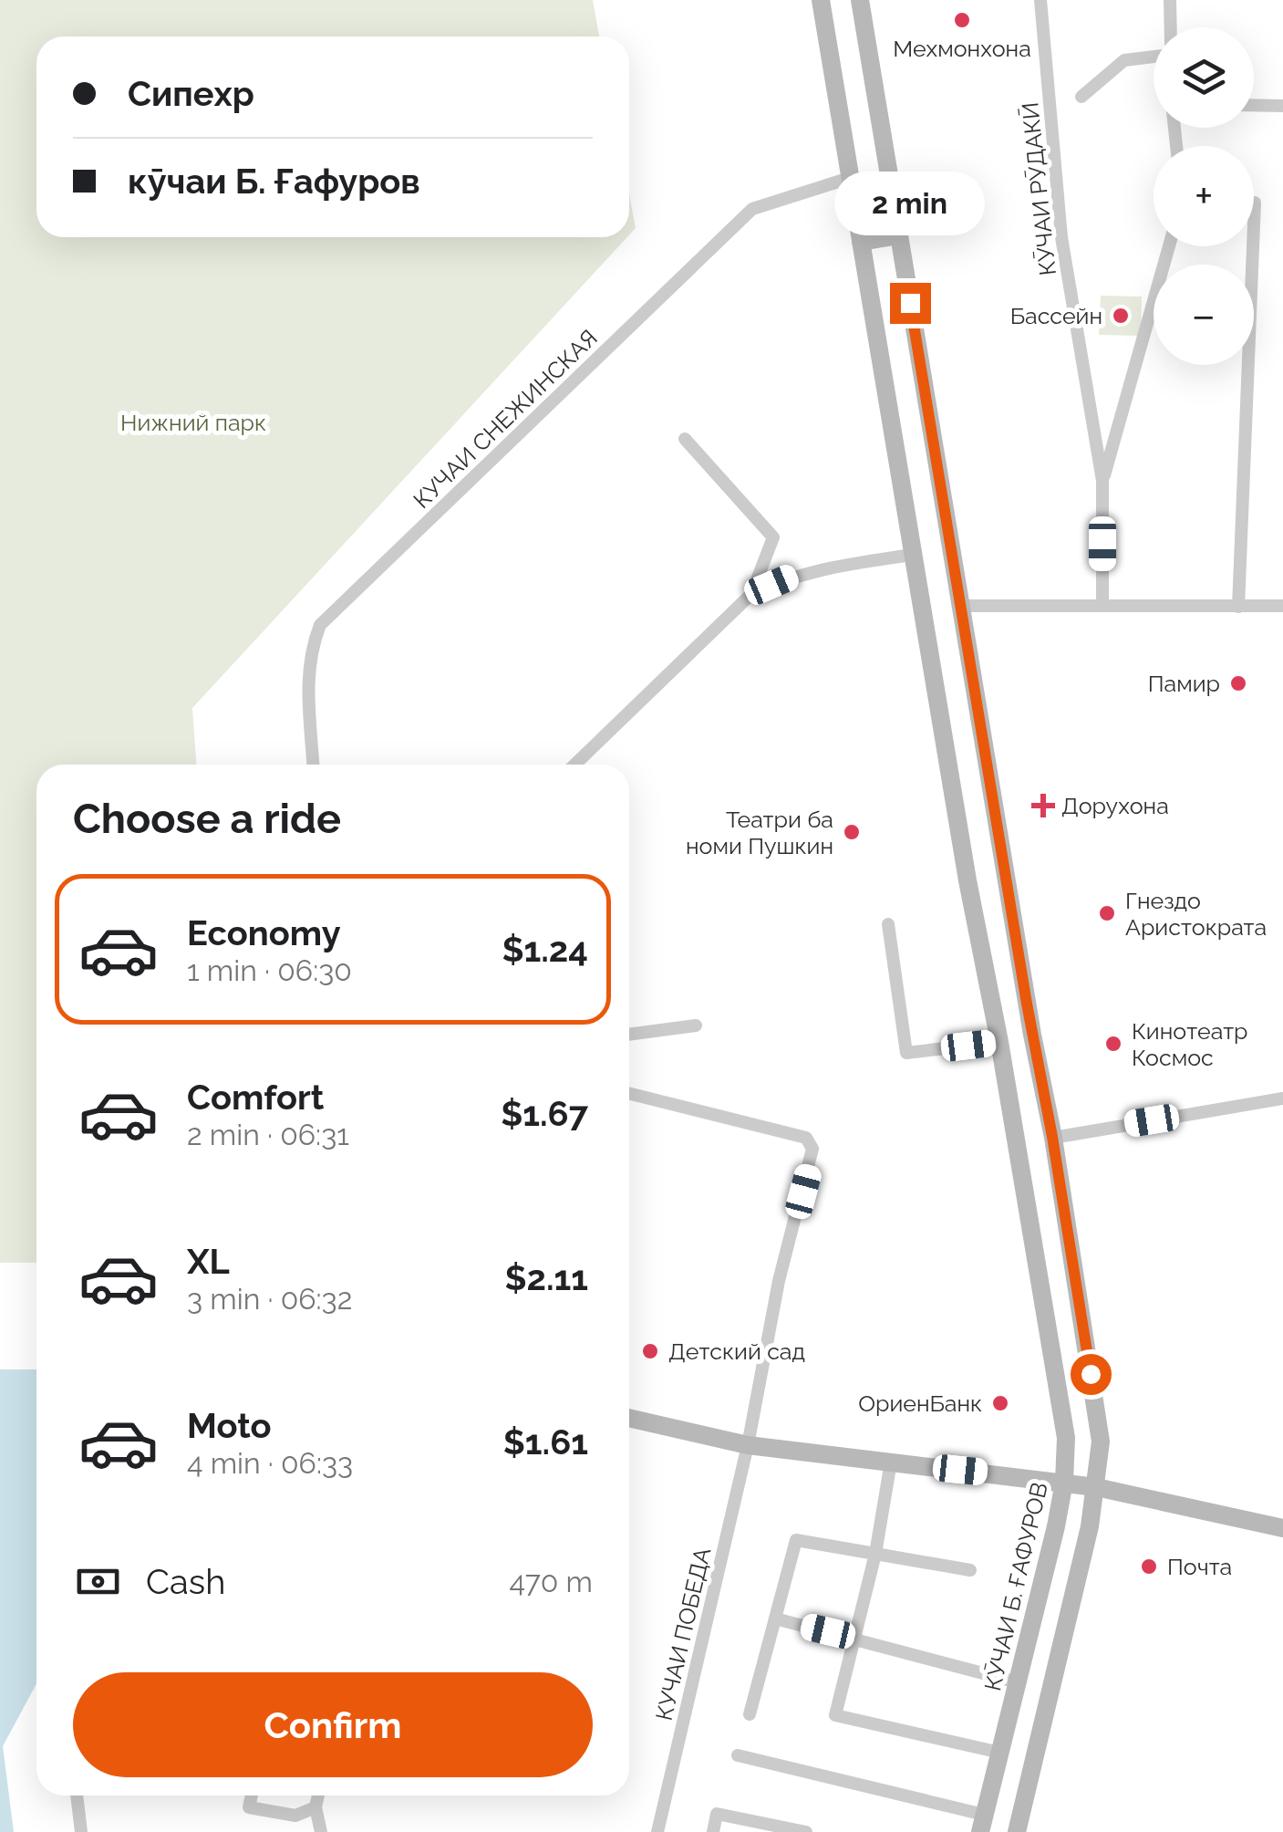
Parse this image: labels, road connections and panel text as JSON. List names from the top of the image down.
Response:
{
  "streets": {
    "main road": ["КӮЧАИ Б. ҒАФУРОВ"],
    "street": ["КӮЧАИ РӮДАКӢ", "КУЧАИ СНЕЖИНСКАЯ", "КУЧАИ ПОБЕДА"]
  },
  "crossings": [
    ["КУЧАИ СНЕЖИНСКАЯ", "КӮЧАИ Б. ҒАФУРОВ"]
  ],
  "parks": ["Нижний парк"],
  "places": {
    "other": [
      "Мехмонхона",
      "Бассейн",
      "Памир",
      "Театри ба номи Пушкин",
      "Гнездо Аристократа",
      "Кинотеатр Космос",
      "Детский сад",
      "ОриенБанк",
      "Почта"
    ],
    "health": ["Дорухона"]
  },
  "page": {
    "map_buttons": ["+", "−"],
    "banner": ["Сипехр", "кӯчаи Б. Ғафуров"],
    "bubble": "2 min",
    "heading": "Choose a ride",
    "list": [
      {
        "name": "Economy",
        "note": "1 min · 06:30",
        "value": "$1.24"
      },
      {
        "name": "Comfort",
        "note": "2 min · 06:31",
        "value": "$1.67"
      },
      {
        "name": "XL",
        "note": "3 min · 06:32",
        "value": "$2.11"
      },
      {
        "name": "Moto",
        "note": "4 min · 06:33",
        "value": "$1.61"
      }
    ],
    "pay": ["Cash", "470 m"],
    "buttons": "Confirm"
  }
}
